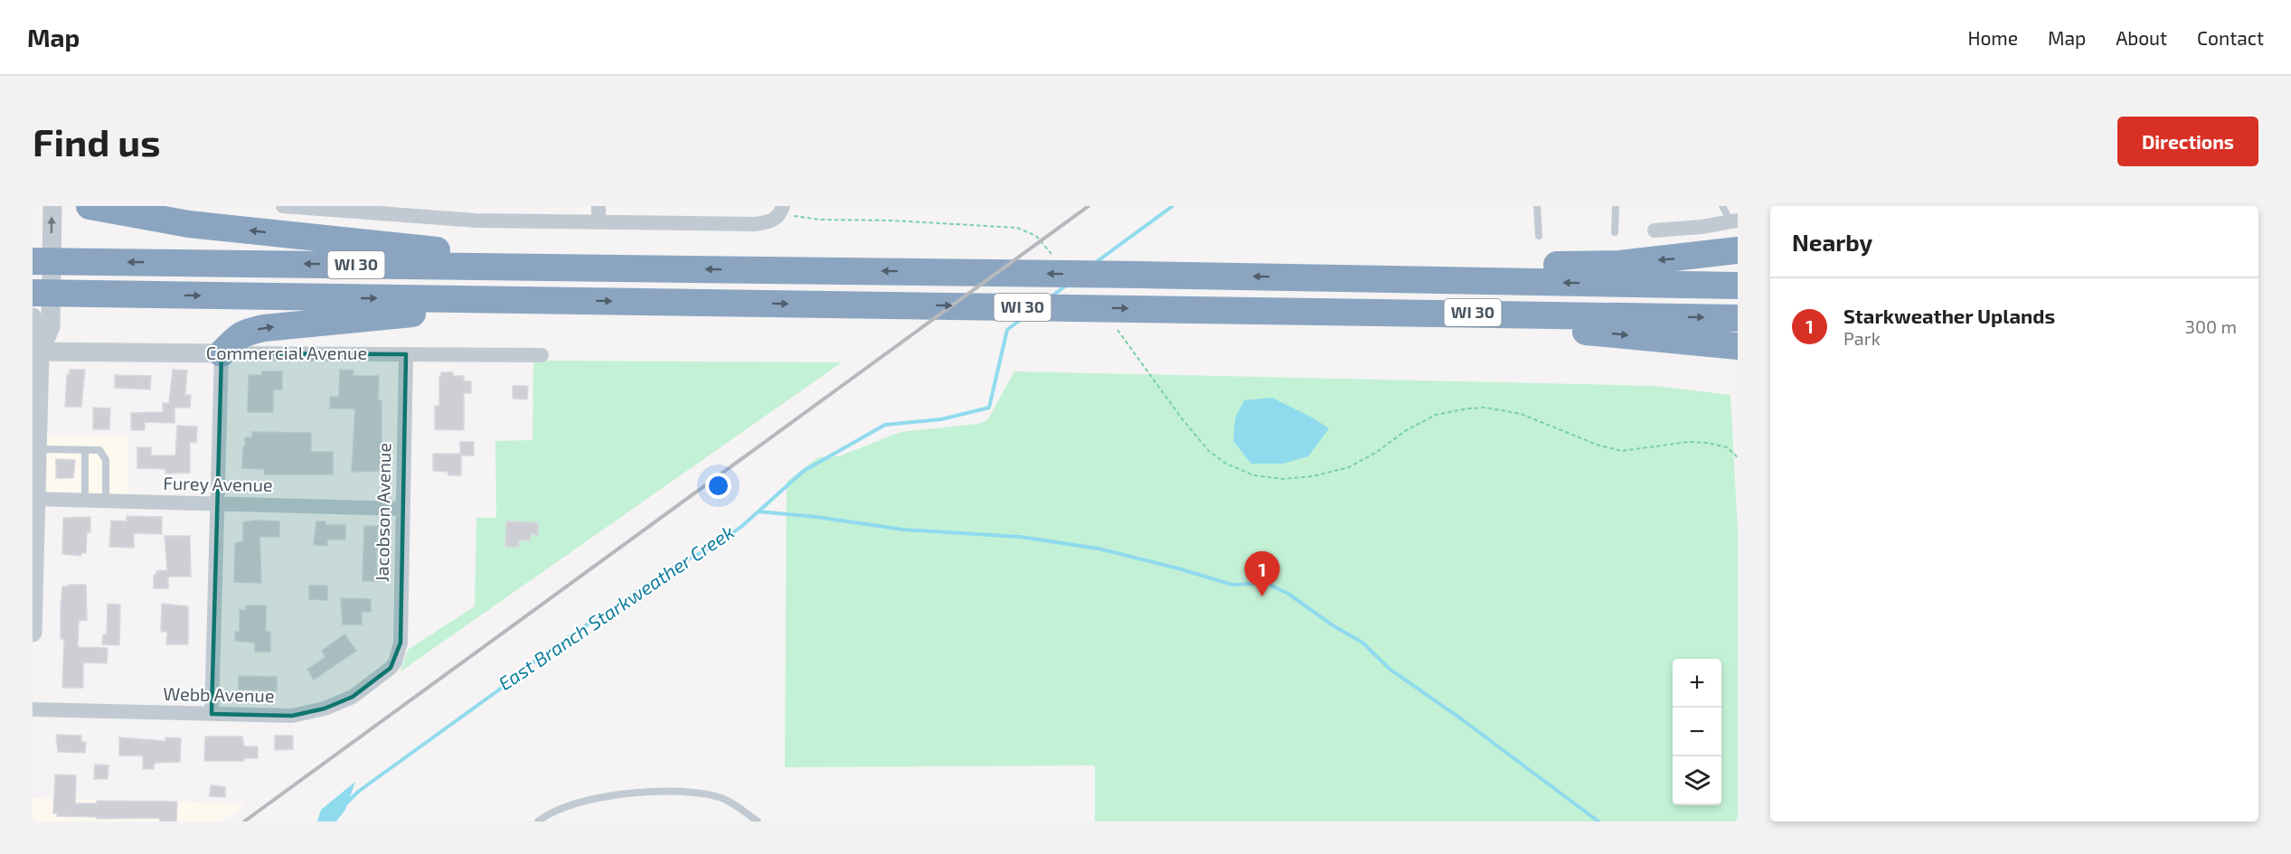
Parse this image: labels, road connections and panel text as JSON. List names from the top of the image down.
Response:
{
  "streets": {
    "highway": ["WI 30"],
    "street": [
      "Commercial Avenue",
      "Furey Avenue",
      "Jacobson Avenue",
      "Webb Avenue"
    ]
  },
  "crossings": [
    ["Commercial Avenue", "Jacobson Avenue"],
    ["Furey Avenue", "Jacobson Avenue"],
    ["Jacobson Avenue", "Webb Avenue"]
  ],
  "water": ["East Branch Starkweather Creek"],
  "page": {
    "header": "Map",
    "nav": [
      "Home",
      "Map",
      "About",
      "Contact"
    ],
    "buttons": "Directions",
    "title": "Find us",
    "heading": "Nearby",
    "list": [
      {
        "mark": "1",
        "name": "Starkweather Uplands",
        "note": "Park",
        "value": "300 m"
      }
    ],
    "pins": "1",
    "map_buttons": ["+", "−"]
  }
}
